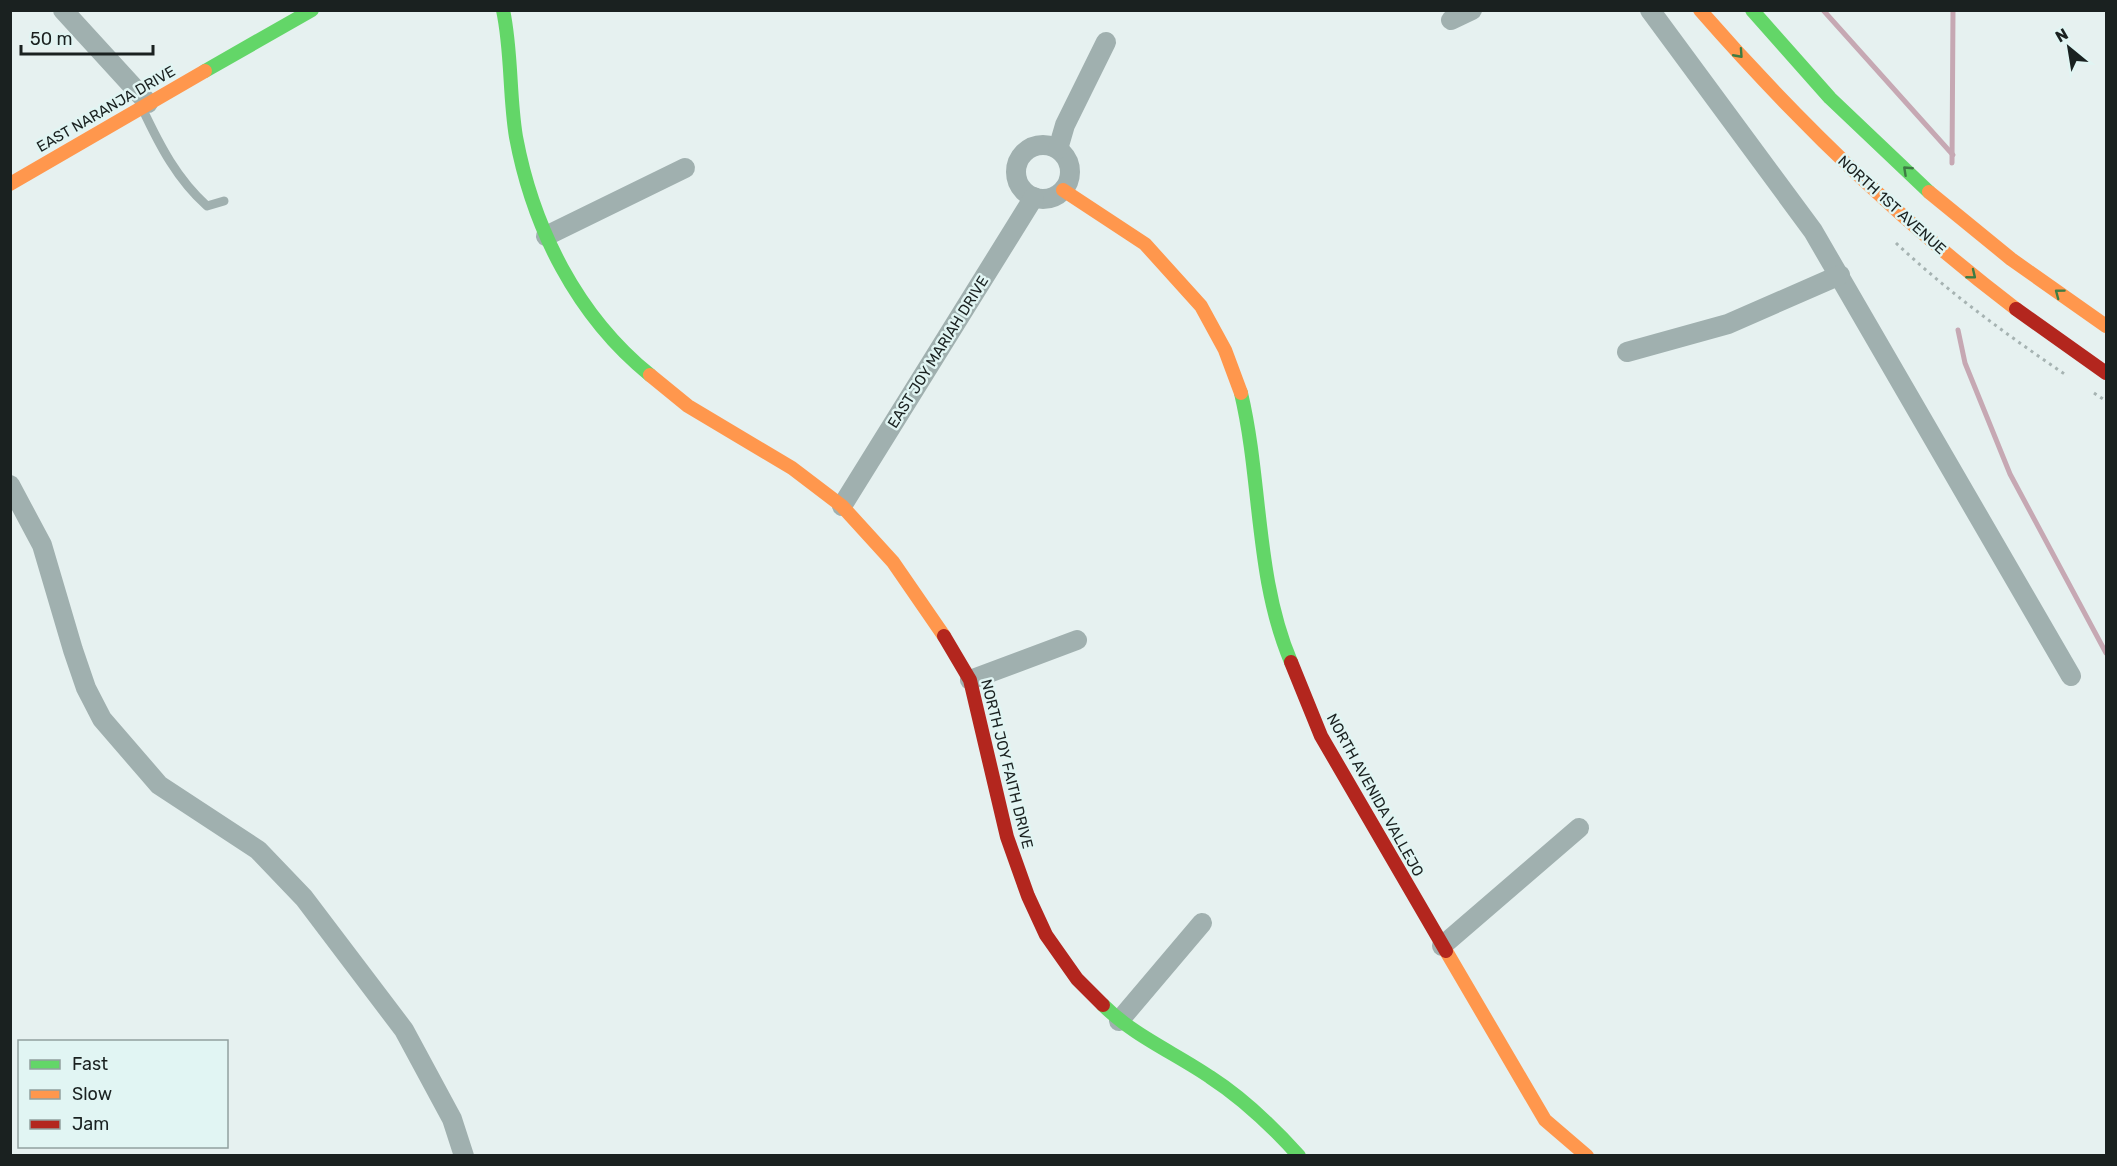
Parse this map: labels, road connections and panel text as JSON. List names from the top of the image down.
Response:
{
  "streets": {
    "street": [
      "EAST NARANJA DRIVE",
      "NORTH 1ST AVENUE",
      "EAST JOY MARIAH DRIVE",
      "NORTH JOY FAITH DRIVE",
      "NORTH AVENIDA VALLEJO"
    ]
  },
  "crossings": [
    ["EAST JOY MARIAH DRIVE", "NORTH JOY FAITH DRIVE"],
    ["EAST JOY MARIAH DRIVE", "NORTH AVENIDA VALLEJO"]
  ],
  "legend": ["Fast", "Slow", "Jam"],
  "scale_bar": "50 m",
  "north": "top left"
}
